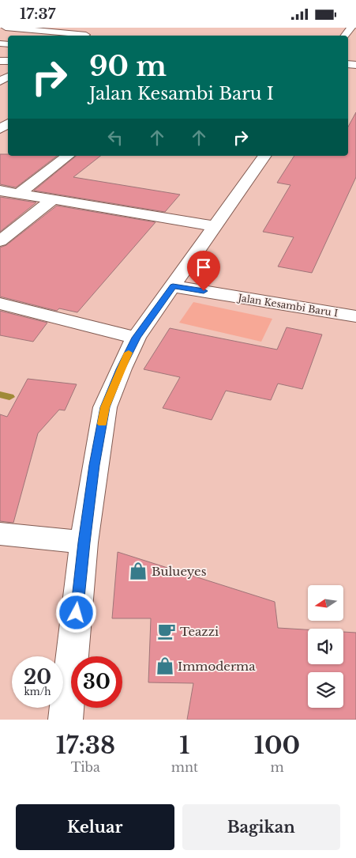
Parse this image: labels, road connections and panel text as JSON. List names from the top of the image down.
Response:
{
  "streets": {
    "street": ["Jalan Kesambi Baru I"]
  },
  "places": {
    "shop": ["Bulueyes", "Immoderma"],
    "cafe": ["Teazzi"]
  },
  "north": "left",
  "page": {
    "status": "17:37",
    "turn": ["90 m", "Jalan Kesambi Baru I"],
    "speed": "20 km/h",
    "limit": "30",
    "eta": [
      "17:38",
      "Tiba",
      "1",
      "mnt",
      "100",
      "m"
    ],
    "buttons": ["Keluar", "Bagikan"]
  }
}
